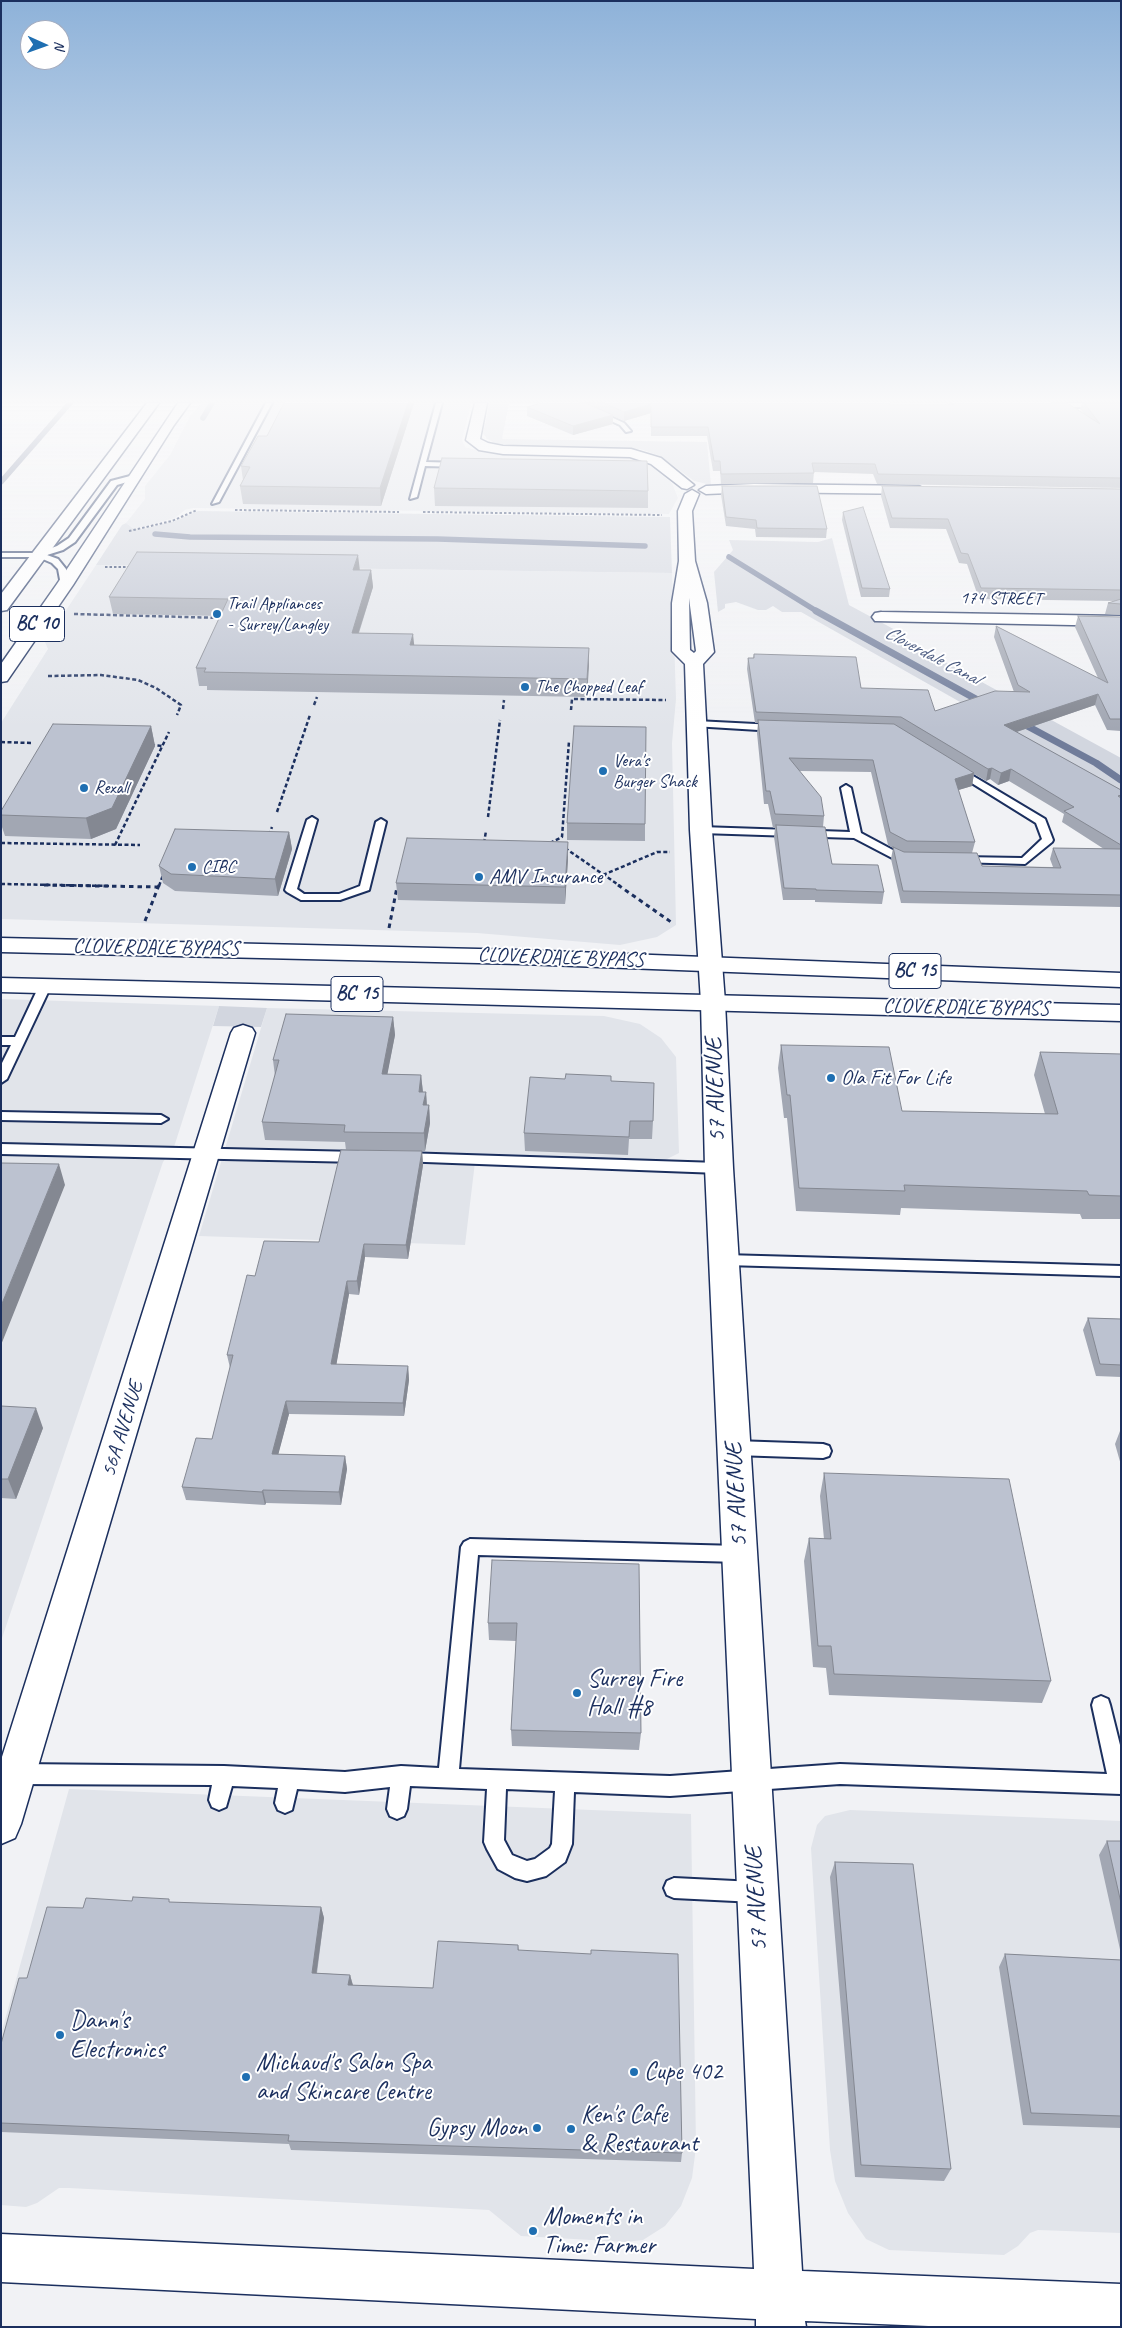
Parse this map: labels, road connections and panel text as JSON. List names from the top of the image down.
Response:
{
  "streets": {
    "main road": [
      "174 STREET",
      "BC 10",
      "CLOVERDALE BYPASS",
      "BC 15",
      "57 AVENUE",
      "56A AVENUE"
    ]
  },
  "crossings": [
    ["CLOVERDALE BYPASS", "57 AVENUE"]
  ],
  "water": ["Cloverdale Canal"],
  "places": [
    "Trail Appliances - Surrey/Langley",
    "The Chopped Leaf",
    "Vera's Burger Shack",
    "Rexall",
    "CIBC",
    "AMV Insurance",
    "Ola Fit For Life",
    "Surrey Fire Hall #8",
    "Dann's Electronics",
    "Cupe 402",
    "Michaud's Salon Spa and Skincare Centre",
    "Gypsy Moon",
    "Ken's Cafe & Restaurant",
    "Moments in Time: Farmer"
  ],
  "north": "right"
}
